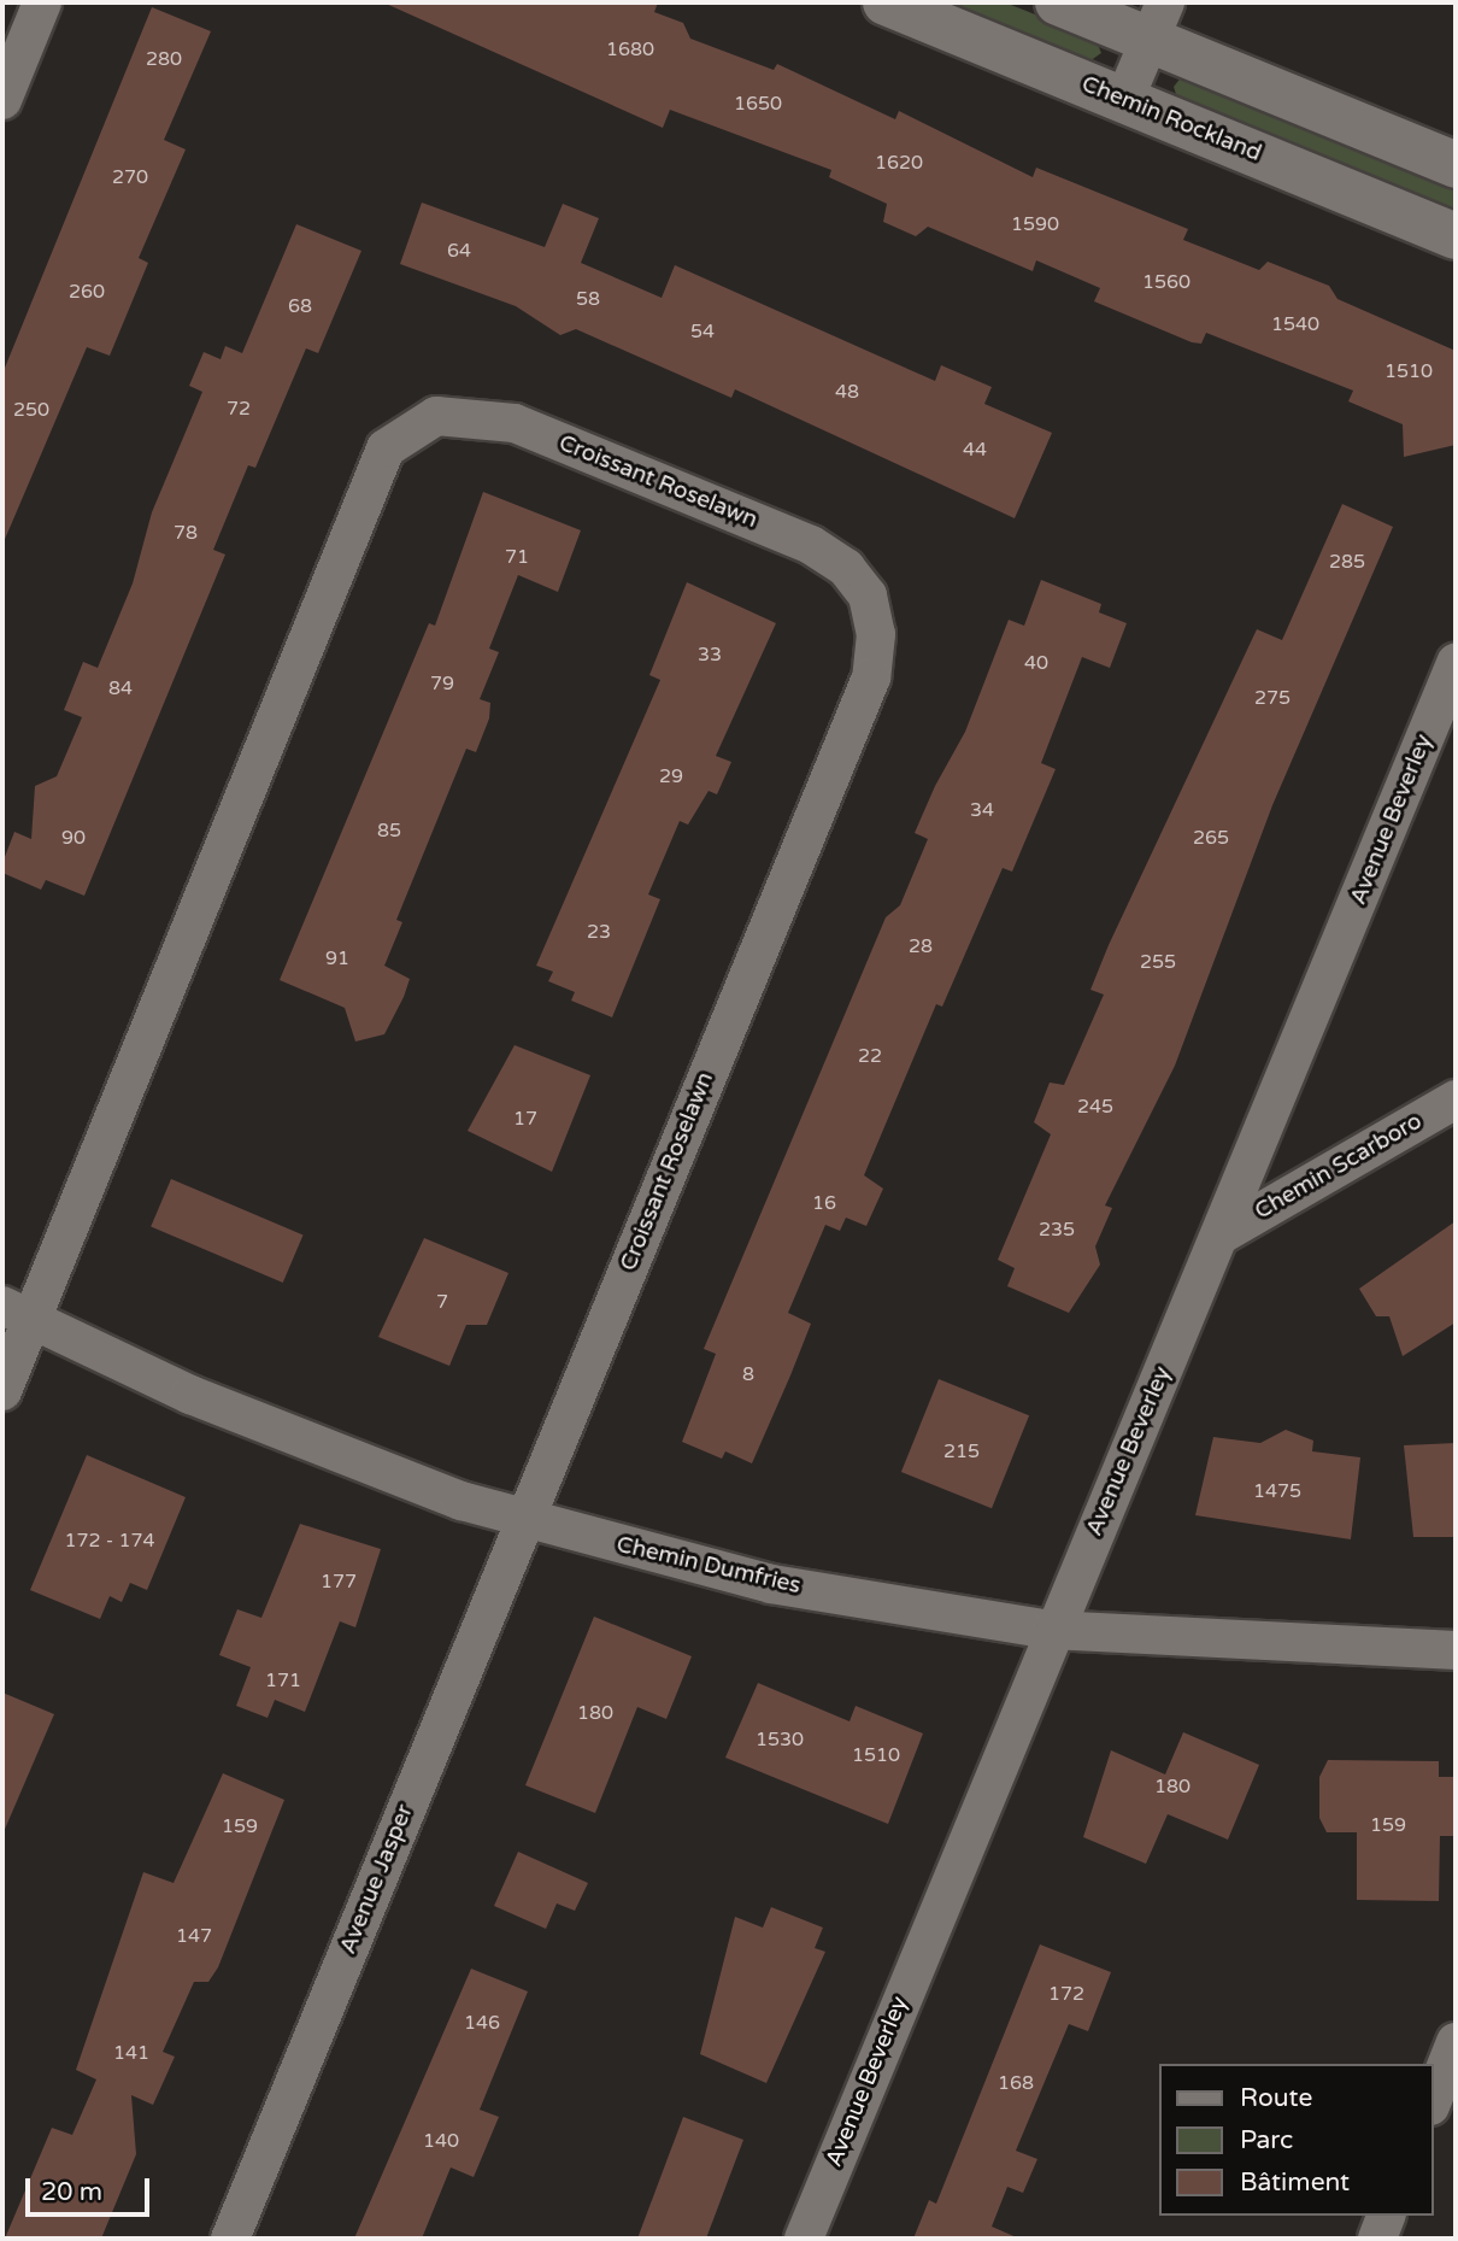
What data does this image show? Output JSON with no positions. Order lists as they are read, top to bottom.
{
  "streets": {
    "street": [
      "Chemin Rockland",
      "Croissant Roselawn",
      "Avenue Beverley",
      "Chemin Scarboro",
      "Chemin Dumfries",
      "Avenue Jasper"
    ]
  },
  "crossings": [
    ["Croissant Roselawn", "Chemin Dumfries"],
    ["Croissant Roselawn", "Avenue Jasper"],
    ["Avenue Beverley", "Chemin Scarboro"],
    ["Avenue Beverley", "Chemin Dumfries"],
    ["Chemin Dumfries", "Avenue Jasper"]
  ],
  "house_numbers": [
    "1680",
    "280",
    "1650",
    "1620",
    "270",
    "1590",
    "64",
    "1560",
    "260",
    "58",
    "68",
    "1540",
    "54",
    "1510",
    "48",
    "72",
    "250",
    "44",
    "78",
    "71",
    "285",
    "33",
    "40",
    "79",
    "84",
    "275",
    "29",
    "34",
    "85",
    "90",
    "265",
    "23",
    "28",
    "91",
    "255",
    "22",
    "245",
    "17",
    "16",
    "235",
    "7",
    "8",
    "215",
    "1475",
    "172 - 174",
    "177",
    "171",
    "180",
    "1530",
    "1510",
    "180",
    "159",
    "159",
    "147",
    "172",
    "146",
    "141",
    "168",
    "140"
  ],
  "legend": ["Route", "Parc", "Bâtiment"],
  "scale_bar": "20 m"
}
